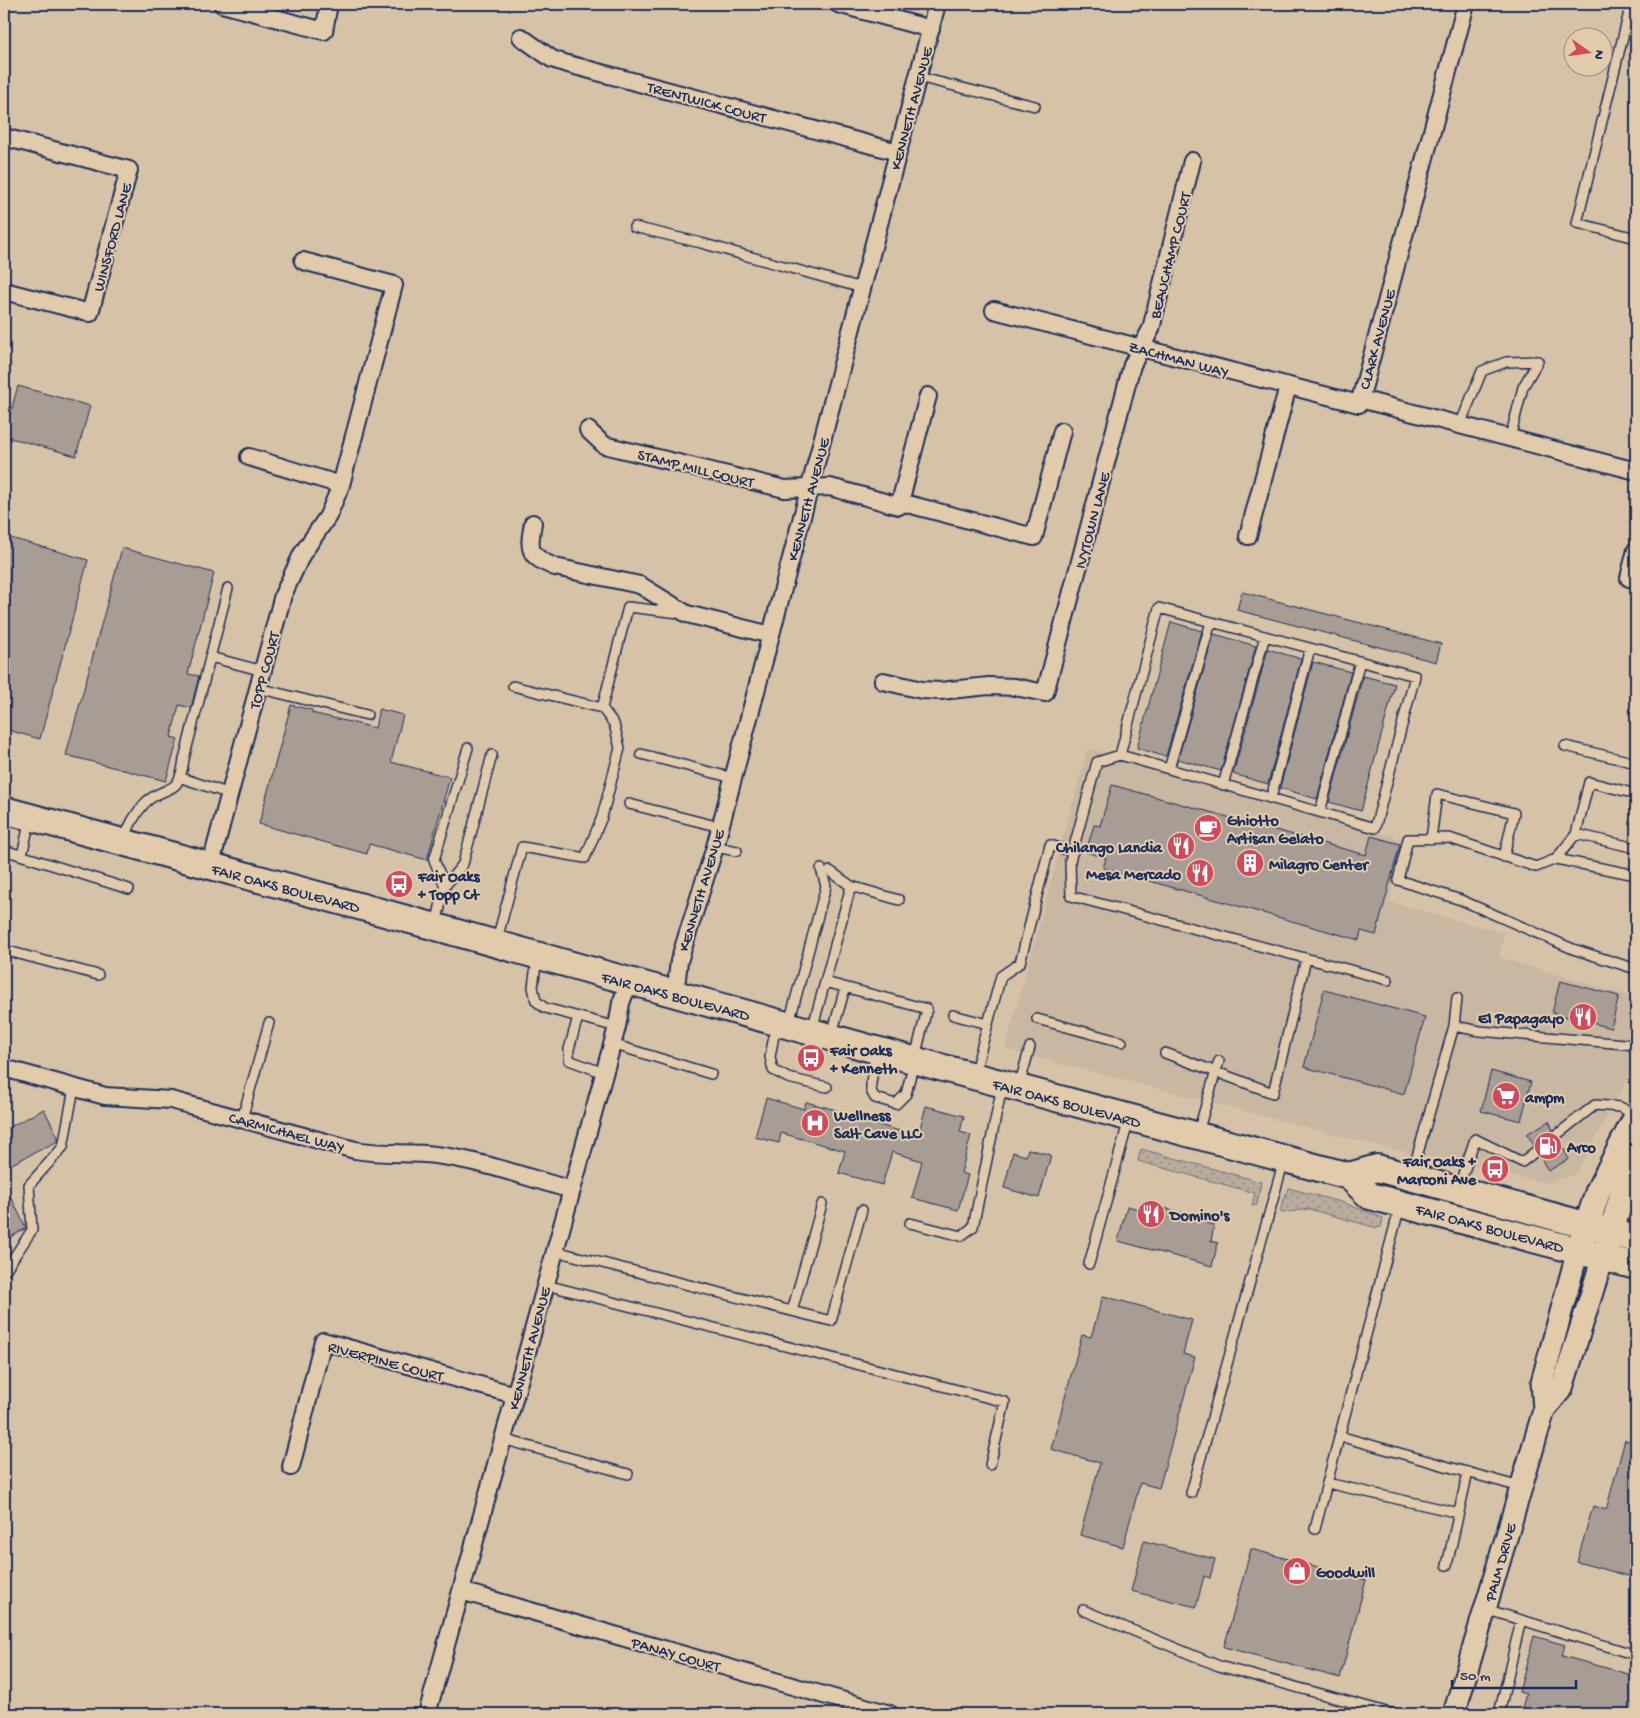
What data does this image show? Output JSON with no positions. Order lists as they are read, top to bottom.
{
  "streets": {
    "main road": ["FAIR OAKS BOULEVARD", "PALM DRIVE"],
    "street": [
      "TRENTWICK COURT",
      "KENNETH AVENUE",
      "WINSFORD LANE",
      "BEAUCHAMP COURT",
      "CLARK AVENUE",
      "ZACHMAN WAY",
      "STAMP MILL COURT",
      "IVYTOWN LANE",
      "TOPP COURT",
      "CARMICHAEL WAY",
      "RIVERPINE COURT",
      "PANAY COURT"
    ]
  },
  "crossings": [
    ["TRENTWICK COURT", "KENNETH AVENUE"],
    ["KENNETH AVENUE", "STAMP MILL COURT"],
    ["KENNETH AVENUE", "FAIR OAKS BOULEVARD"],
    ["KENNETH AVENUE", "CARMICHAEL WAY"],
    ["KENNETH AVENUE", "RIVERPINE COURT"],
    ["KENNETH AVENUE", "PANAY COURT"],
    ["BEAUCHAMP COURT", "ZACHMAN WAY"],
    ["BEAUCHAMP COURT", "IVYTOWN LANE"],
    ["CLARK AVENUE", "ZACHMAN WAY"],
    ["ZACHMAN WAY", "IVYTOWN LANE"],
    ["TOPP COURT", "FAIR OAKS BOULEVARD"],
    ["FAIR OAKS BOULEVARD", "PALM DRIVE"]
  ],
  "places": {
    "cafe": ["Ghiotto Artisan Gelato"],
    "restaurant": [
      "Chilango Landia",
      "Mesa Mercado",
      "El Papagayo",
      "Domino's"
    ],
    "building": ["Milagro Center"],
    "bus stop": ["Fair Oaks + Topp Ct", "Fair Oaks + Kenneth", "Fair Oaks + Marconi Ave"],
    "supermarket": ["ampm"],
    "hospital": ["Wellness Salt Cave LLC"],
    "fuel station": ["Arco"],
    "shop": ["Goodwill"]
  },
  "scale_bar": "50 m",
  "north": "right"
}
